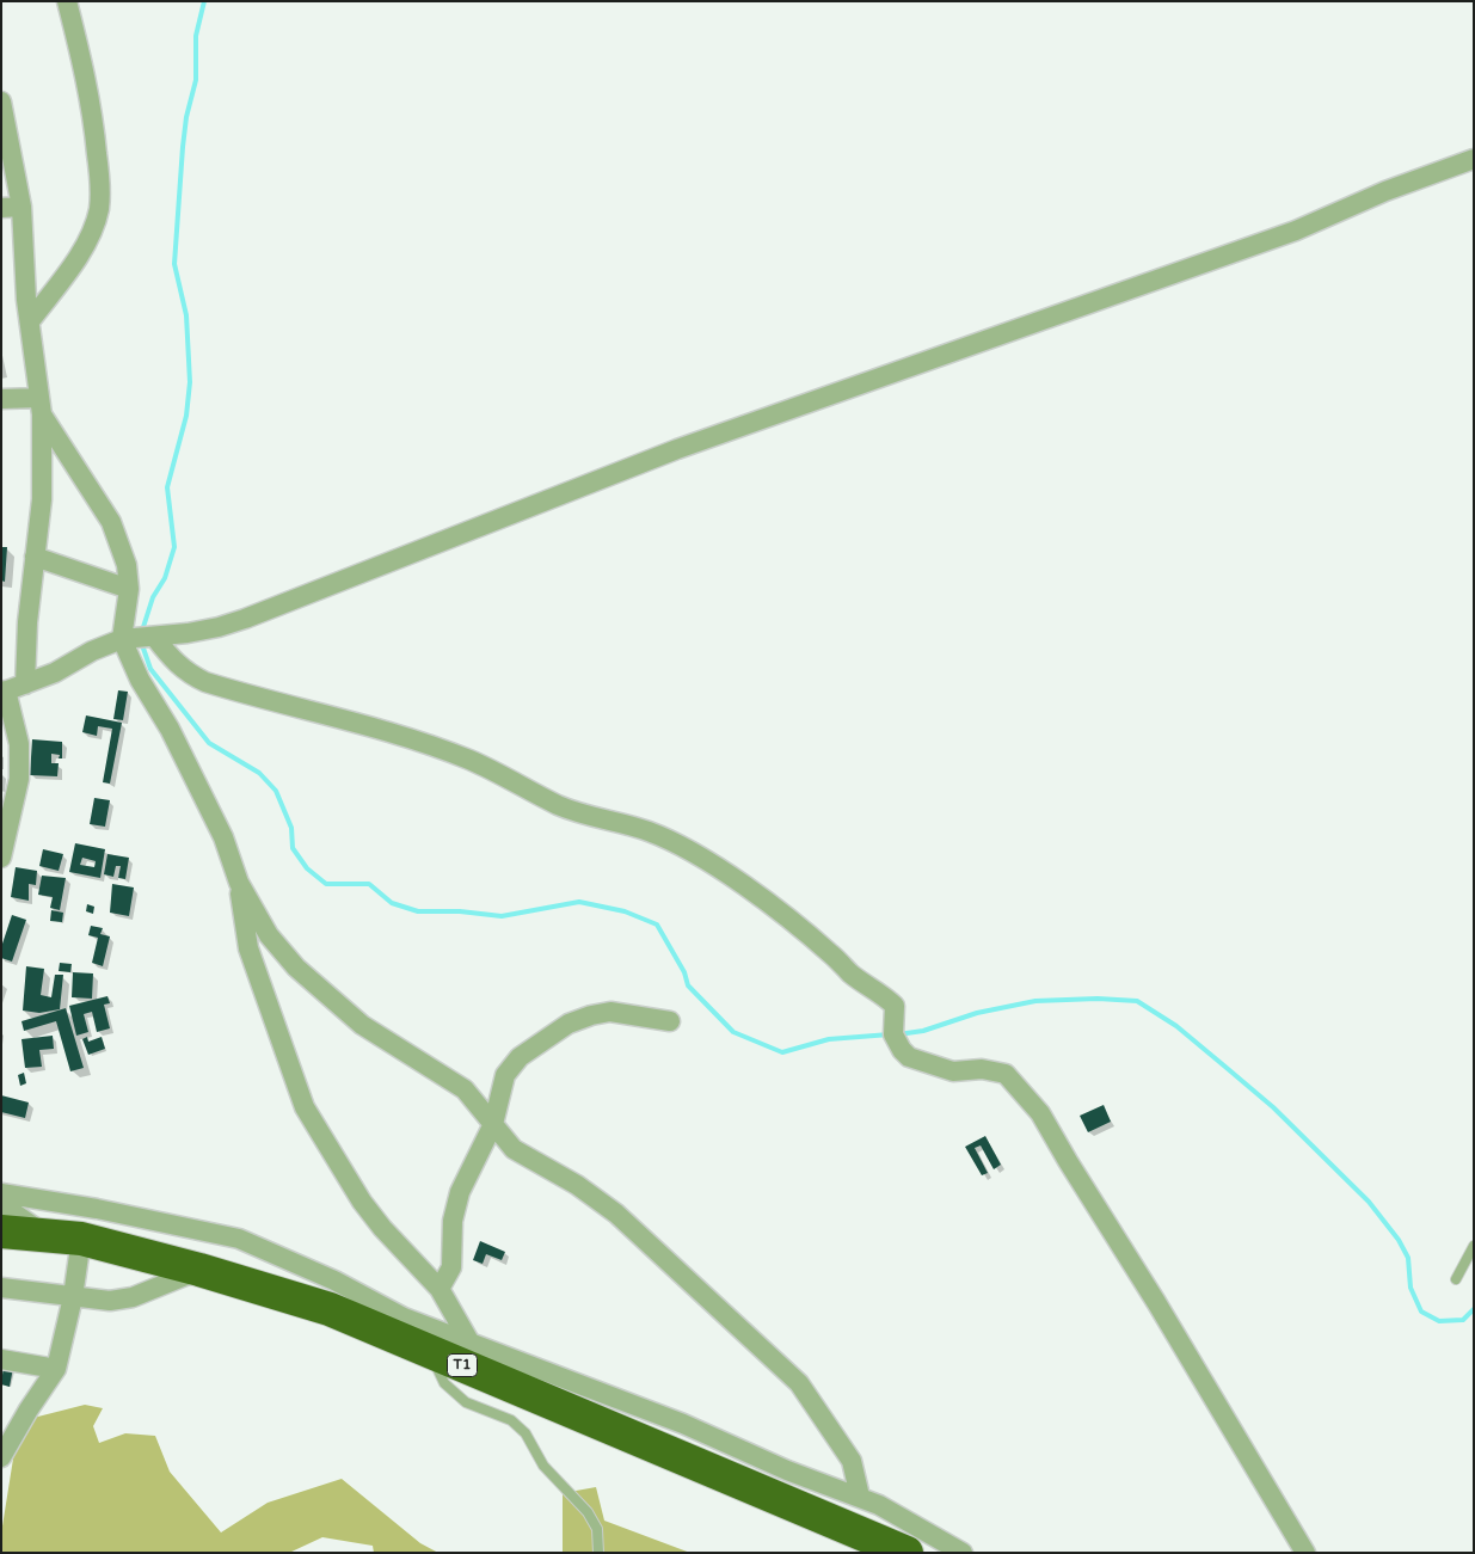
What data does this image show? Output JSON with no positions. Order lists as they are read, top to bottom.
{
  "streets": {
    "highway": ["T1"]
  }
}
